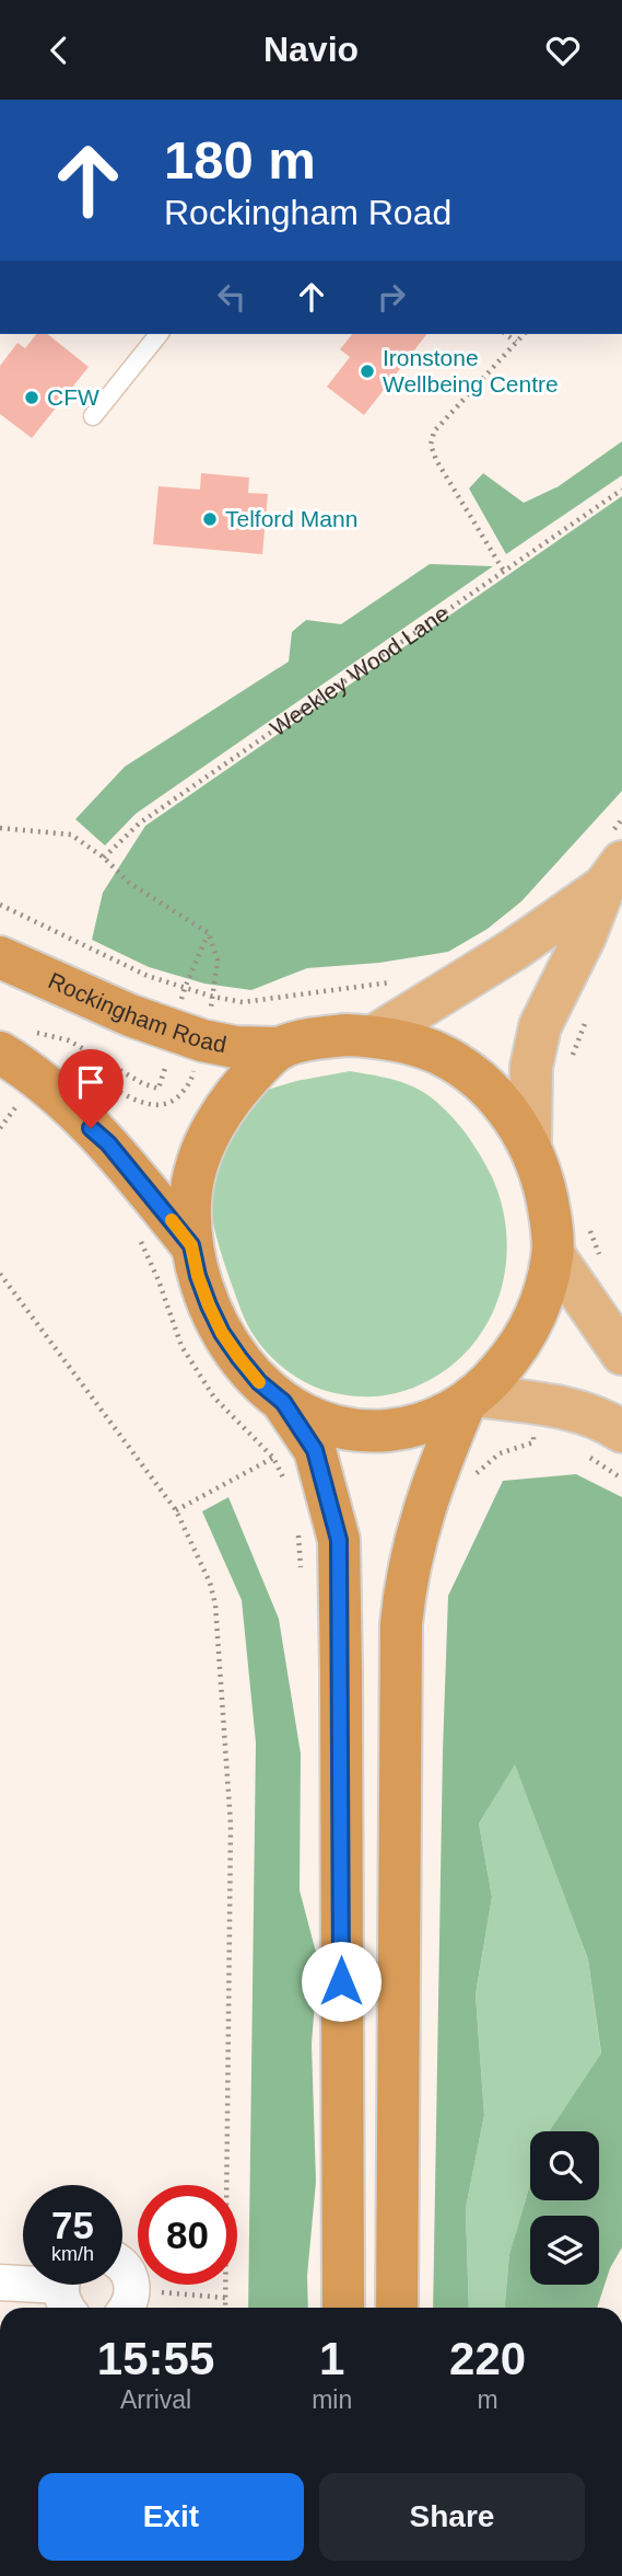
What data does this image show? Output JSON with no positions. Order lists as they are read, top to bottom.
{
  "streets": {
    "highway": ["Rockingham Road"],
    "path": ["Weekley Wood Lane"]
  },
  "places": ["Ironstone Wellbeing Centre", "CFW", "Telford Mann"],
  "page": {
    "header": "Navio",
    "turn": ["180 m", "Rockingham Road"],
    "speed": "75 km/h",
    "limit": "80",
    "eta": [
      "15:55",
      "Arrival",
      "1",
      "min",
      "220",
      "m"
    ],
    "buttons": ["Exit", "Share"]
  }
}
